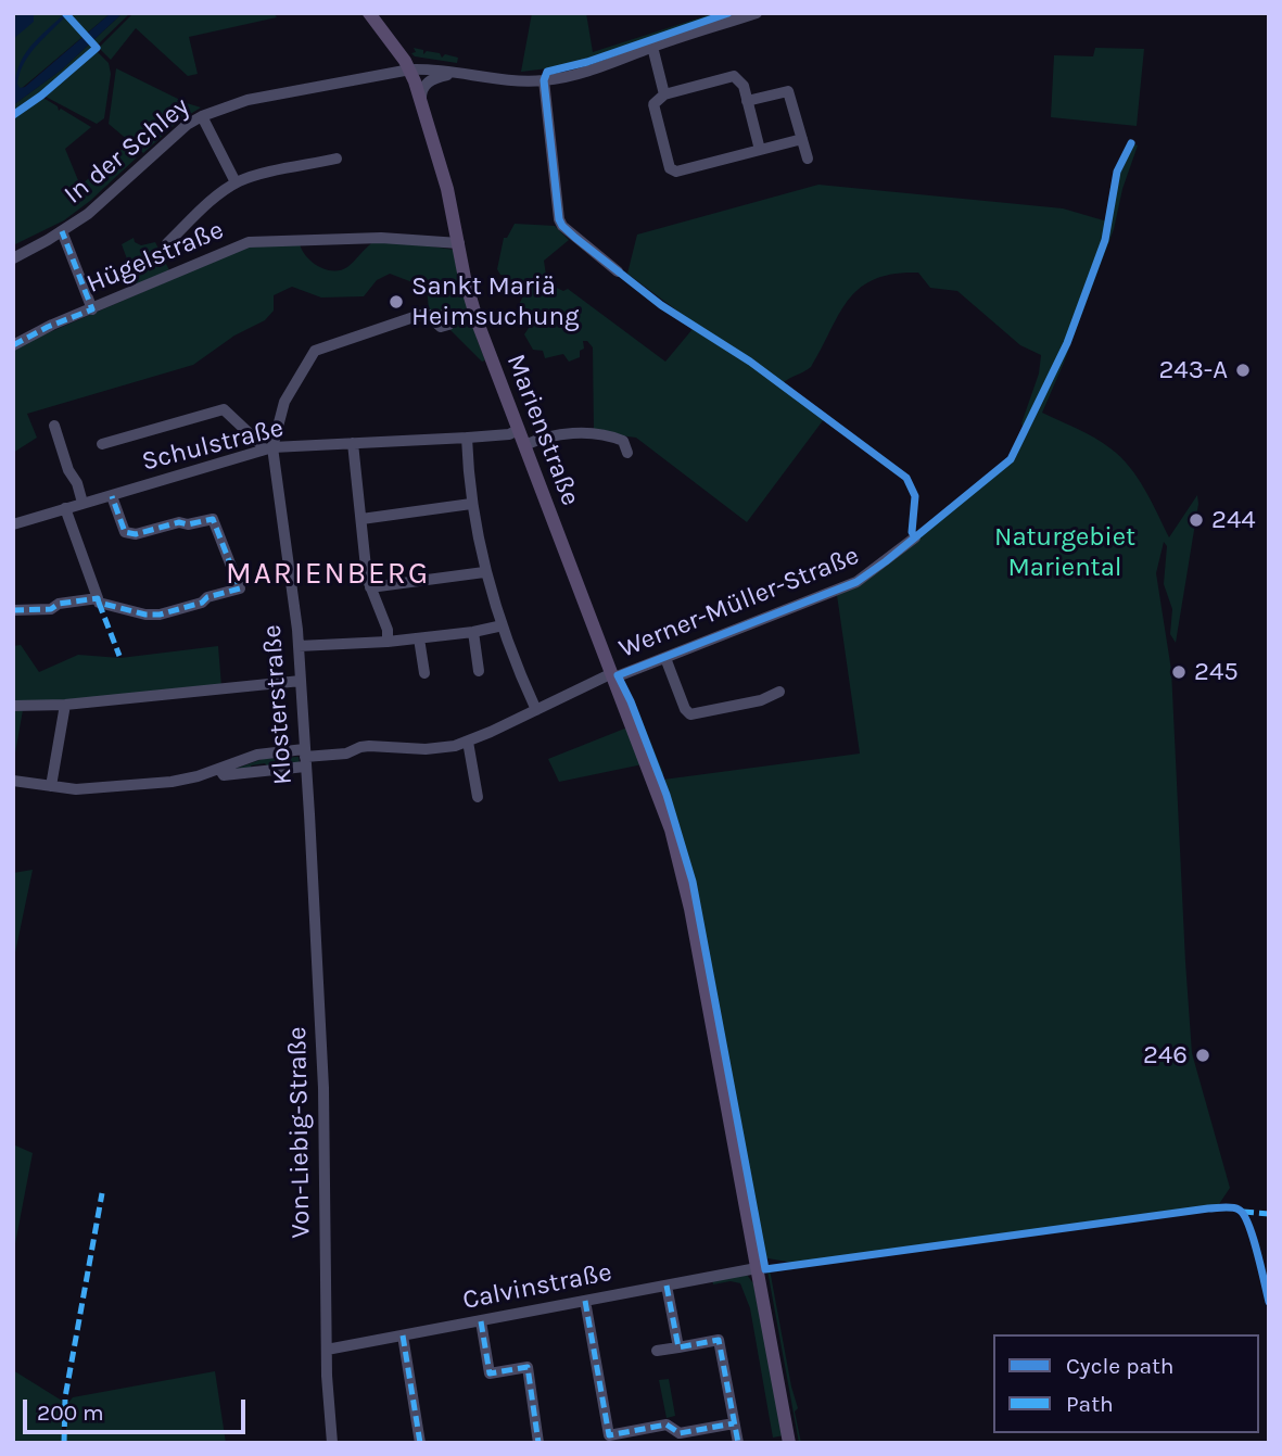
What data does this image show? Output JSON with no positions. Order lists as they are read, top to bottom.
{
  "streets": {
    "main road": ["Marienstraße"],
    "street": [
      "In der Schley",
      "Hügelstraße",
      "Schulstraße",
      "Werner-Müller-Straße",
      "Klosterstraße",
      "Von-Liebig-Straße",
      "Calvinstraße"
    ]
  },
  "crossings": [
    ["In der Schley", "Marienstraße"],
    ["Hügelstraße", "Marienstraße"],
    ["Marienstraße", "Schulstraße"],
    ["Marienstraße", "Werner-Müller-Straße"],
    ["Marienstraße", "Calvinstraße"],
    ["Schulstraße", "Klosterstraße"],
    ["Werner-Müller-Straße", "Klosterstraße"],
    ["Klosterstraße", "Von-Liebig-Straße"],
    ["Von-Liebig-Straße", "Calvinstraße"]
  ],
  "districts": ["MARIENBERG"],
  "parks": ["Naturgebiet Mariental"],
  "places": [
    "Sankt Mariä Heimsuchung",
    "243-A",
    "244",
    "245",
    "246"
  ],
  "legend": ["Cycle path", "Path"],
  "scale_bar": "200 m"
}
